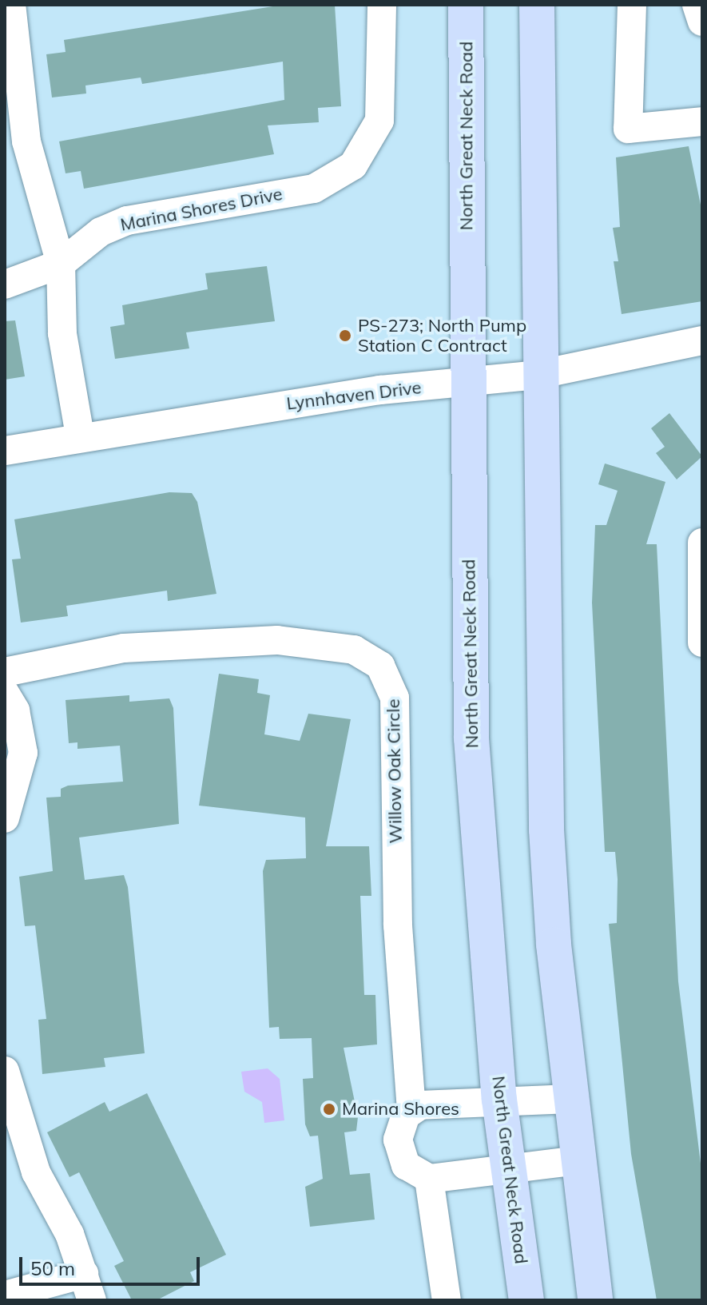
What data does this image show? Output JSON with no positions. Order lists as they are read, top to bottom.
{
  "streets": {
    "main road": ["North Great Neck Road"],
    "street": ["Marina Shores Drive", "Lynnhaven Drive", "Willow Oak Circle"]
  },
  "crossings": [
    ["North Great Neck Road", "Lynnhaven Drive"]
  ],
  "places": ["PS-273; North Pump Station C Contract", "Marina Shores"],
  "scale_bar": "50 m"
}
